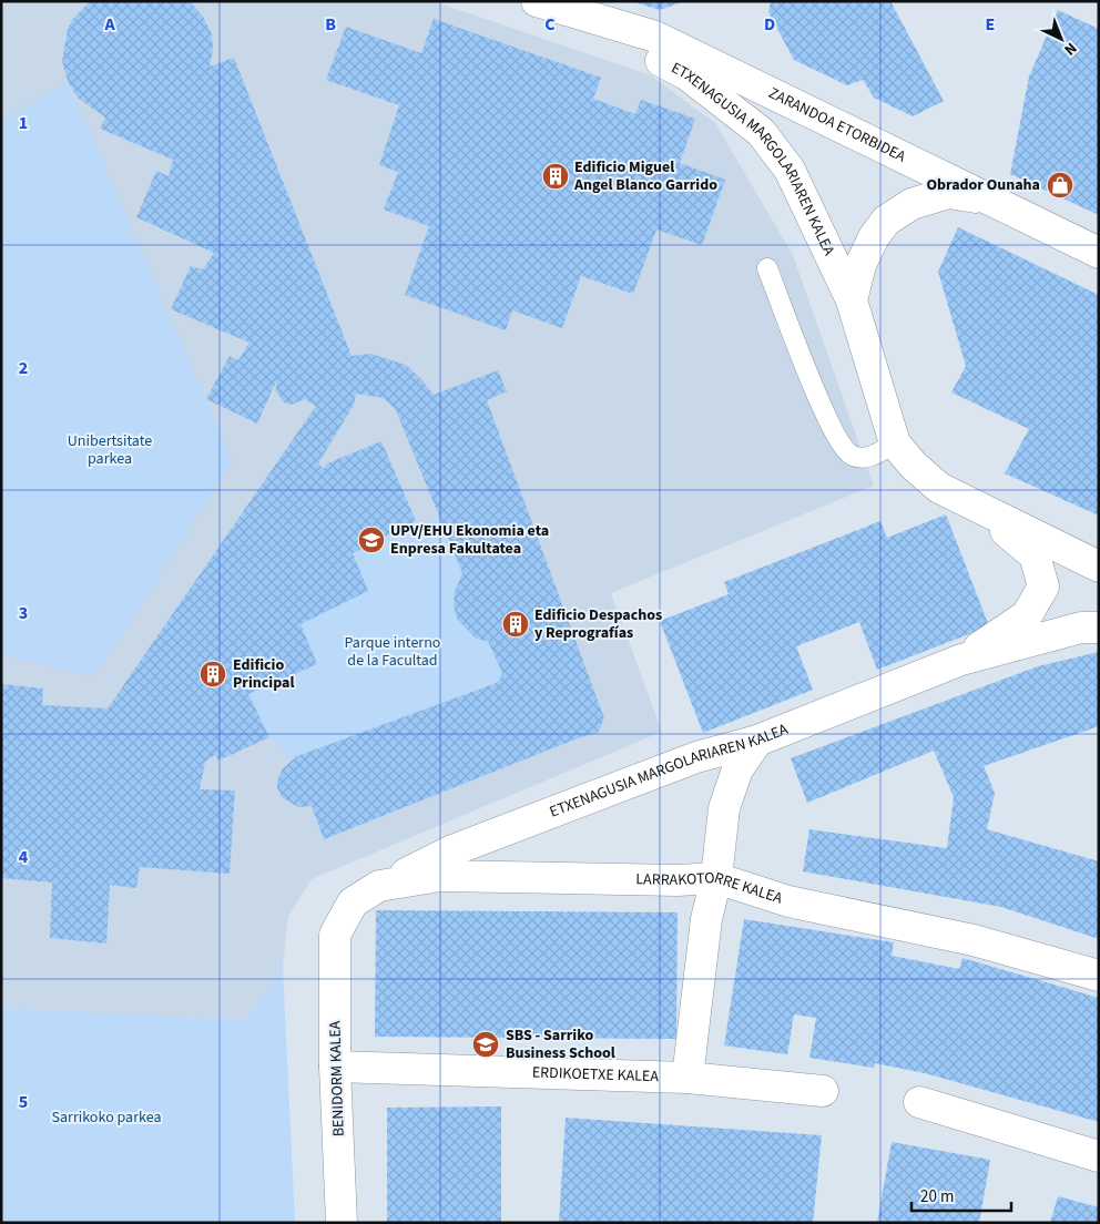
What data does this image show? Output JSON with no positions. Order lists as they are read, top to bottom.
{
  "streets": {
    "street": [
      "ZARANDOA ETORBIDEA",
      "ETXENAGUSIA MARGOLARIAREN KALEA",
      "LARRAKOTORRE KALEA",
      "ERDIKOETXE KALEA",
      "BENIDORM KALEA"
    ]
  },
  "crossings": [
    ["ZARANDOA ETORBIDEA", "ETXENAGUSIA MARGOLARIAREN KALEA"],
    ["ETXENAGUSIA MARGOLARIAREN KALEA", "LARRAKOTORRE KALEA"],
    ["LARRAKOTORRE KALEA", "BENIDORM KALEA"],
    ["ERDIKOETXE KALEA", "BENIDORM KALEA"]
  ],
  "parks": ["Unibertsitate parkea", "Parque interno de la Facultad", "Sarrikoko parkea"],
  "places": {
    "building": ["Edificio Miguel Angel Blanco Garrido", "Edificio Despachos y Reprografías", "Edificio Principal"],
    "shop": ["Obrador Ounaha"],
    "school or university": ["UPV/EHU Ekonomia eta Enpresa Fakultatea", "SBS - Sarriko Business School"]
  },
  "scale_bar": "20 m",
  "north": "bottom right",
  "grid": {
    "columns": [
      "A",
      "B",
      "C",
      "D",
      "E"
    ],
    "rows": [
      "1",
      "2",
      "3",
      "4",
      "5"
    ]
  }
}
